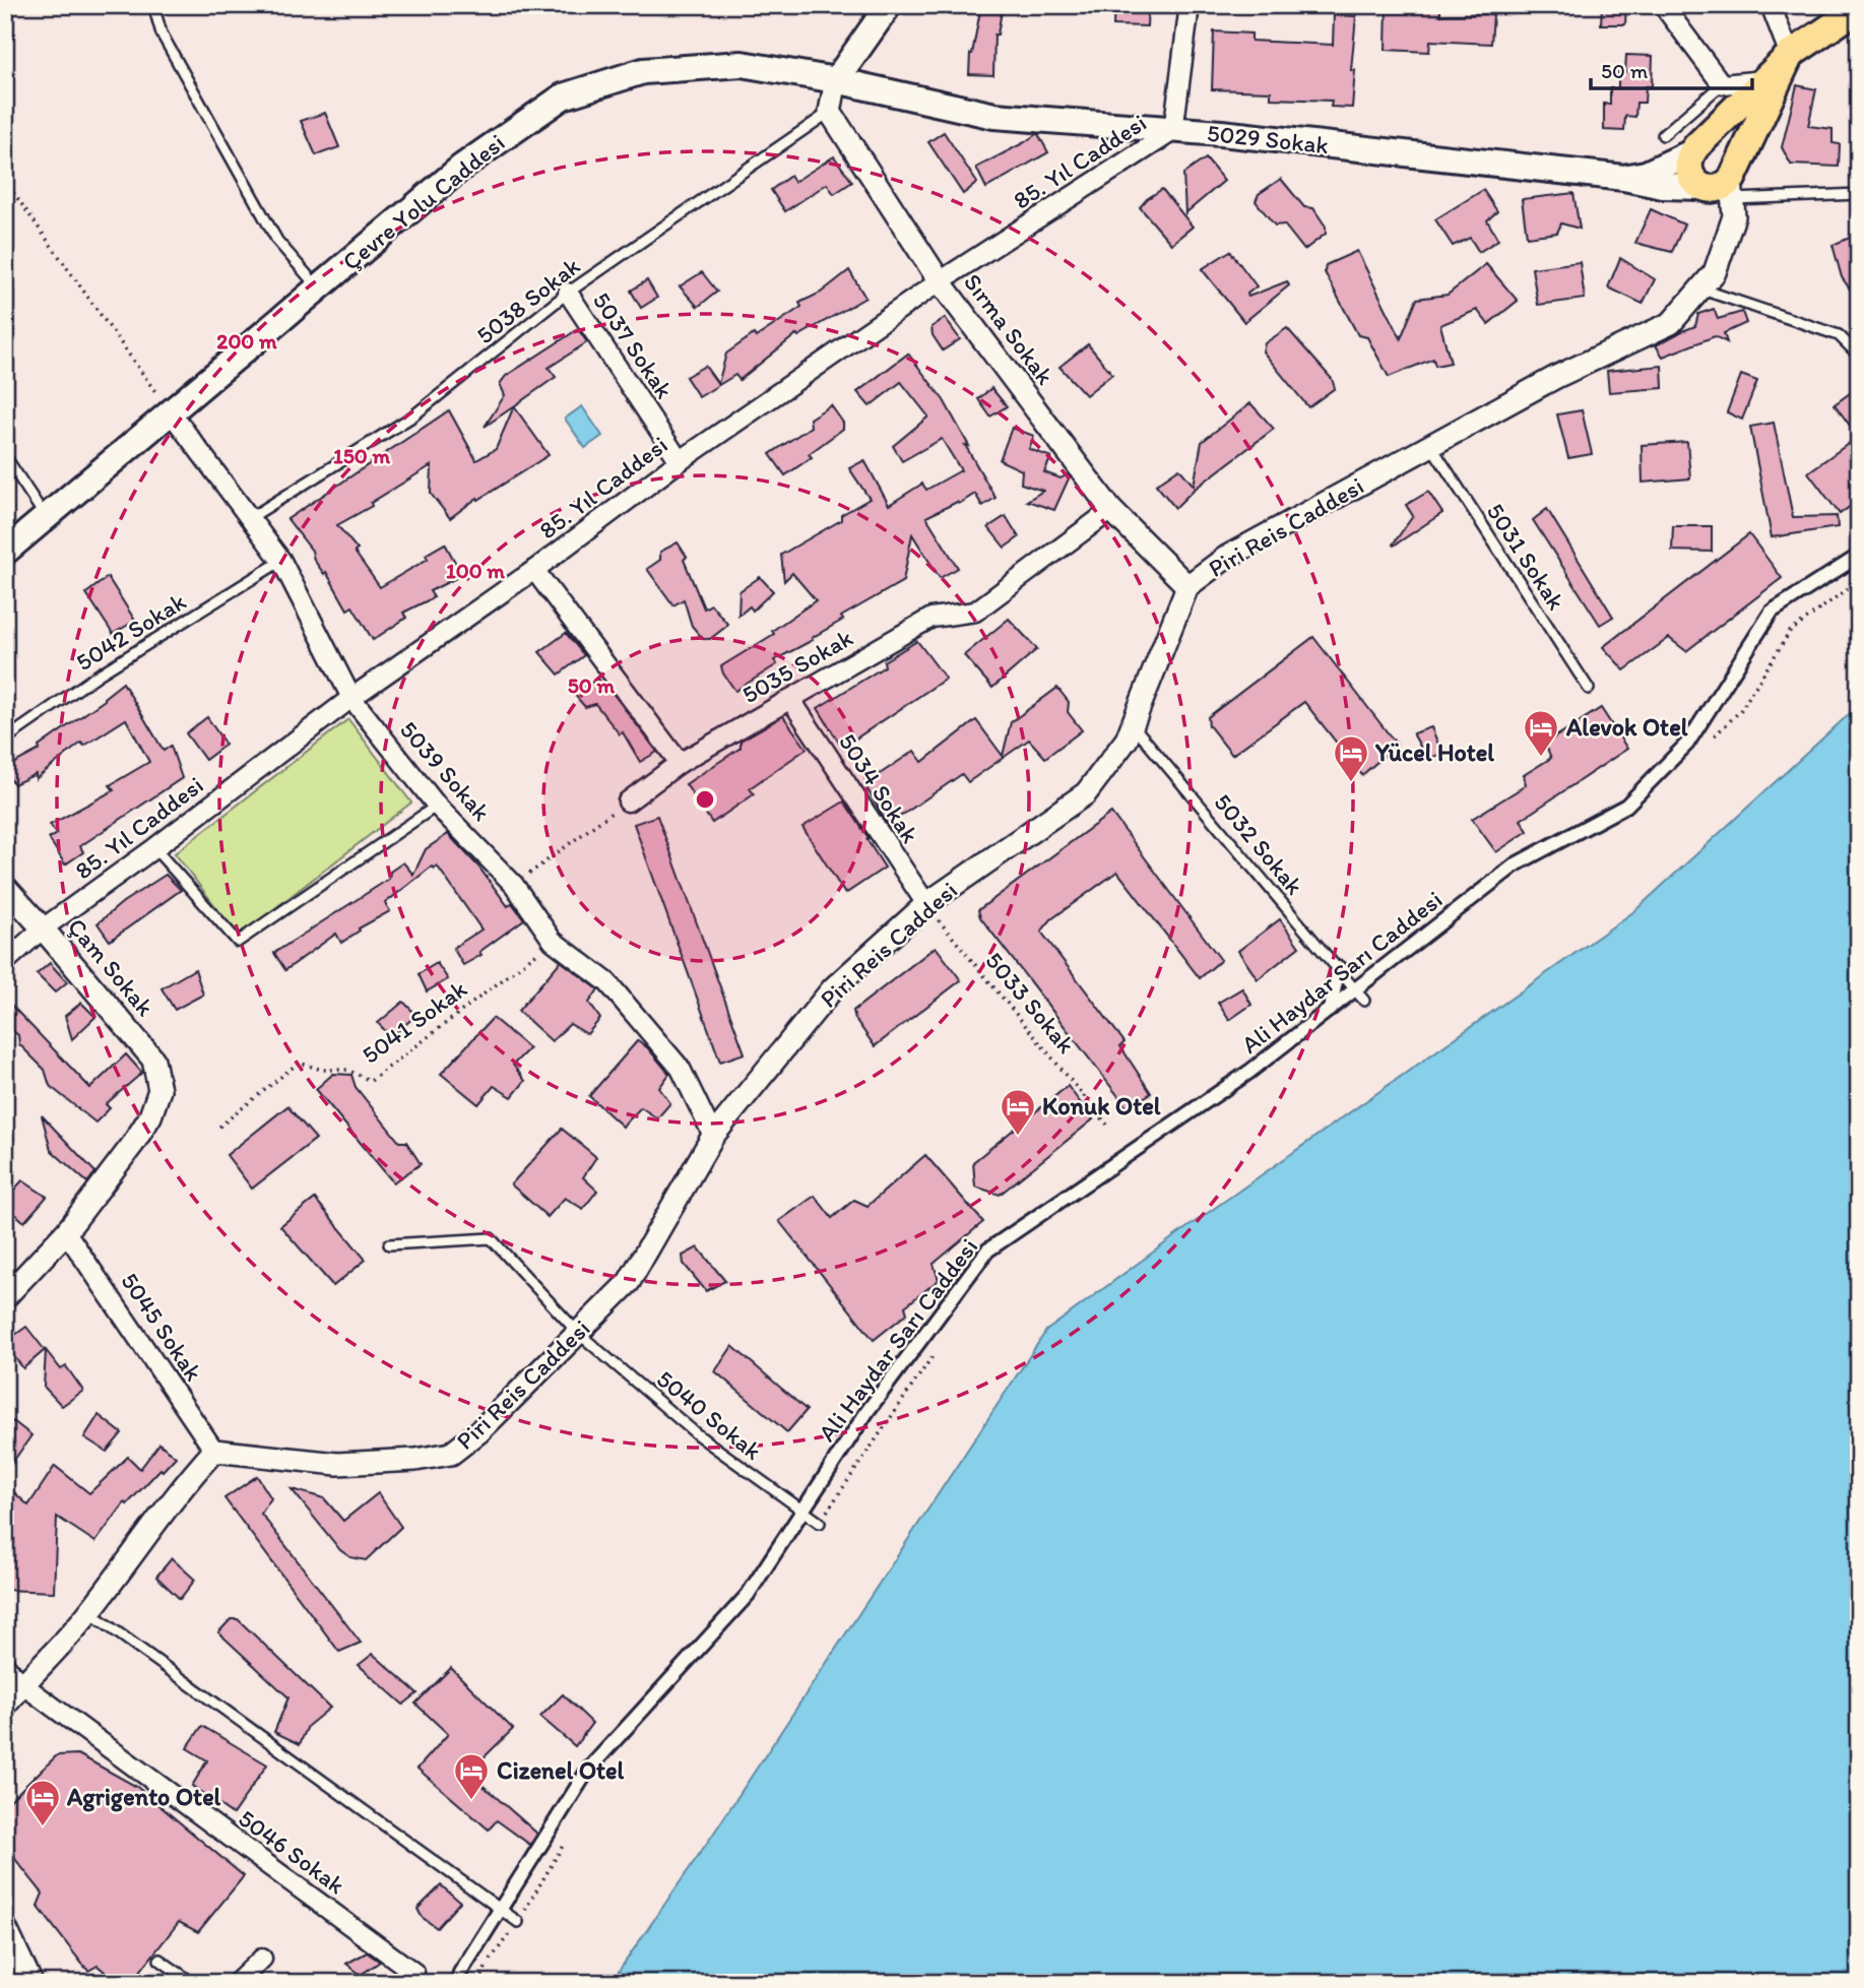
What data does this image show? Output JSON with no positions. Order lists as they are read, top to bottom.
{
  "streets": {
    "main road": ["5029 Sokak", "Çevre Yolu Caddesi"],
    "street": [
      "85. Yıl Caddesi",
      "Sırma Sokak",
      "5037 Sokak",
      "Piri Reis Caddesi",
      "5035 Sokak",
      "5039 Sokak",
      "5034 Sokak",
      "Çam Sokak",
      "Ali Haydar Sarı Caddesi",
      "5045 Sokak",
      "5046 Sokak"
    ],
    "lane": [
      "5038 Sokak",
      "5031 Sokak",
      "5042 Sokak",
      "5032 Sokak",
      "5040 Sokak"
    ],
    "path": ["5033 Sokak", "5041 Sokak"]
  },
  "crossings": [
    ["5029 Sokak", "85. Yıl Caddesi"],
    ["5029 Sokak", "Çevre Yolu Caddesi"],
    ["5029 Sokak", "Piri Reis Caddesi"],
    ["85. Yıl Caddesi", "Sırma Sokak"],
    ["85. Yıl Caddesi", "5037 Sokak"],
    ["85. Yıl Caddesi", "5039 Sokak"],
    ["85. Yıl Caddesi", "Çam Sokak"],
    ["Çevre Yolu Caddesi", "5039 Sokak"],
    ["5038 Sokak", "Sırma Sokak"],
    ["5038 Sokak", "5037 Sokak"],
    ["5038 Sokak", "5039 Sokak"],
    ["Sırma Sokak", "Piri Reis Caddesi"],
    ["Sırma Sokak", "5035 Sokak"],
    ["Piri Reis Caddesi", "5031 Sokak"],
    ["Piri Reis Caddesi", "5039 Sokak"],
    ["Piri Reis Caddesi", "5034 Sokak"],
    ["Piri Reis Caddesi", "5032 Sokak"],
    ["Piri Reis Caddesi", "5033 Sokak"],
    ["Piri Reis Caddesi", "5045 Sokak"],
    ["Piri Reis Caddesi", "5040 Sokak"],
    ["5042 Sokak", "5039 Sokak"],
    ["5035 Sokak", "5034 Sokak"],
    ["5039 Sokak", "5041 Sokak"],
    ["5034 Sokak", "5033 Sokak"],
    ["5032 Sokak", "Ali Haydar Sarı Caddesi"],
    ["Çam Sokak", "5045 Sokak"],
    ["Ali Haydar Sarı Caddesi", "5040 Sokak"]
  ],
  "places": {
    "hotel": [
      "Alevok Otel",
      "Yücel Hotel",
      "Konuk Otel",
      "Cizenel Otel",
      "Agrigento Otel"
    ]
  },
  "scale_bar": "50 m",
  "rings": [
    "200 m",
    "150 m",
    "100 m",
    "50 m"
  ]
}
